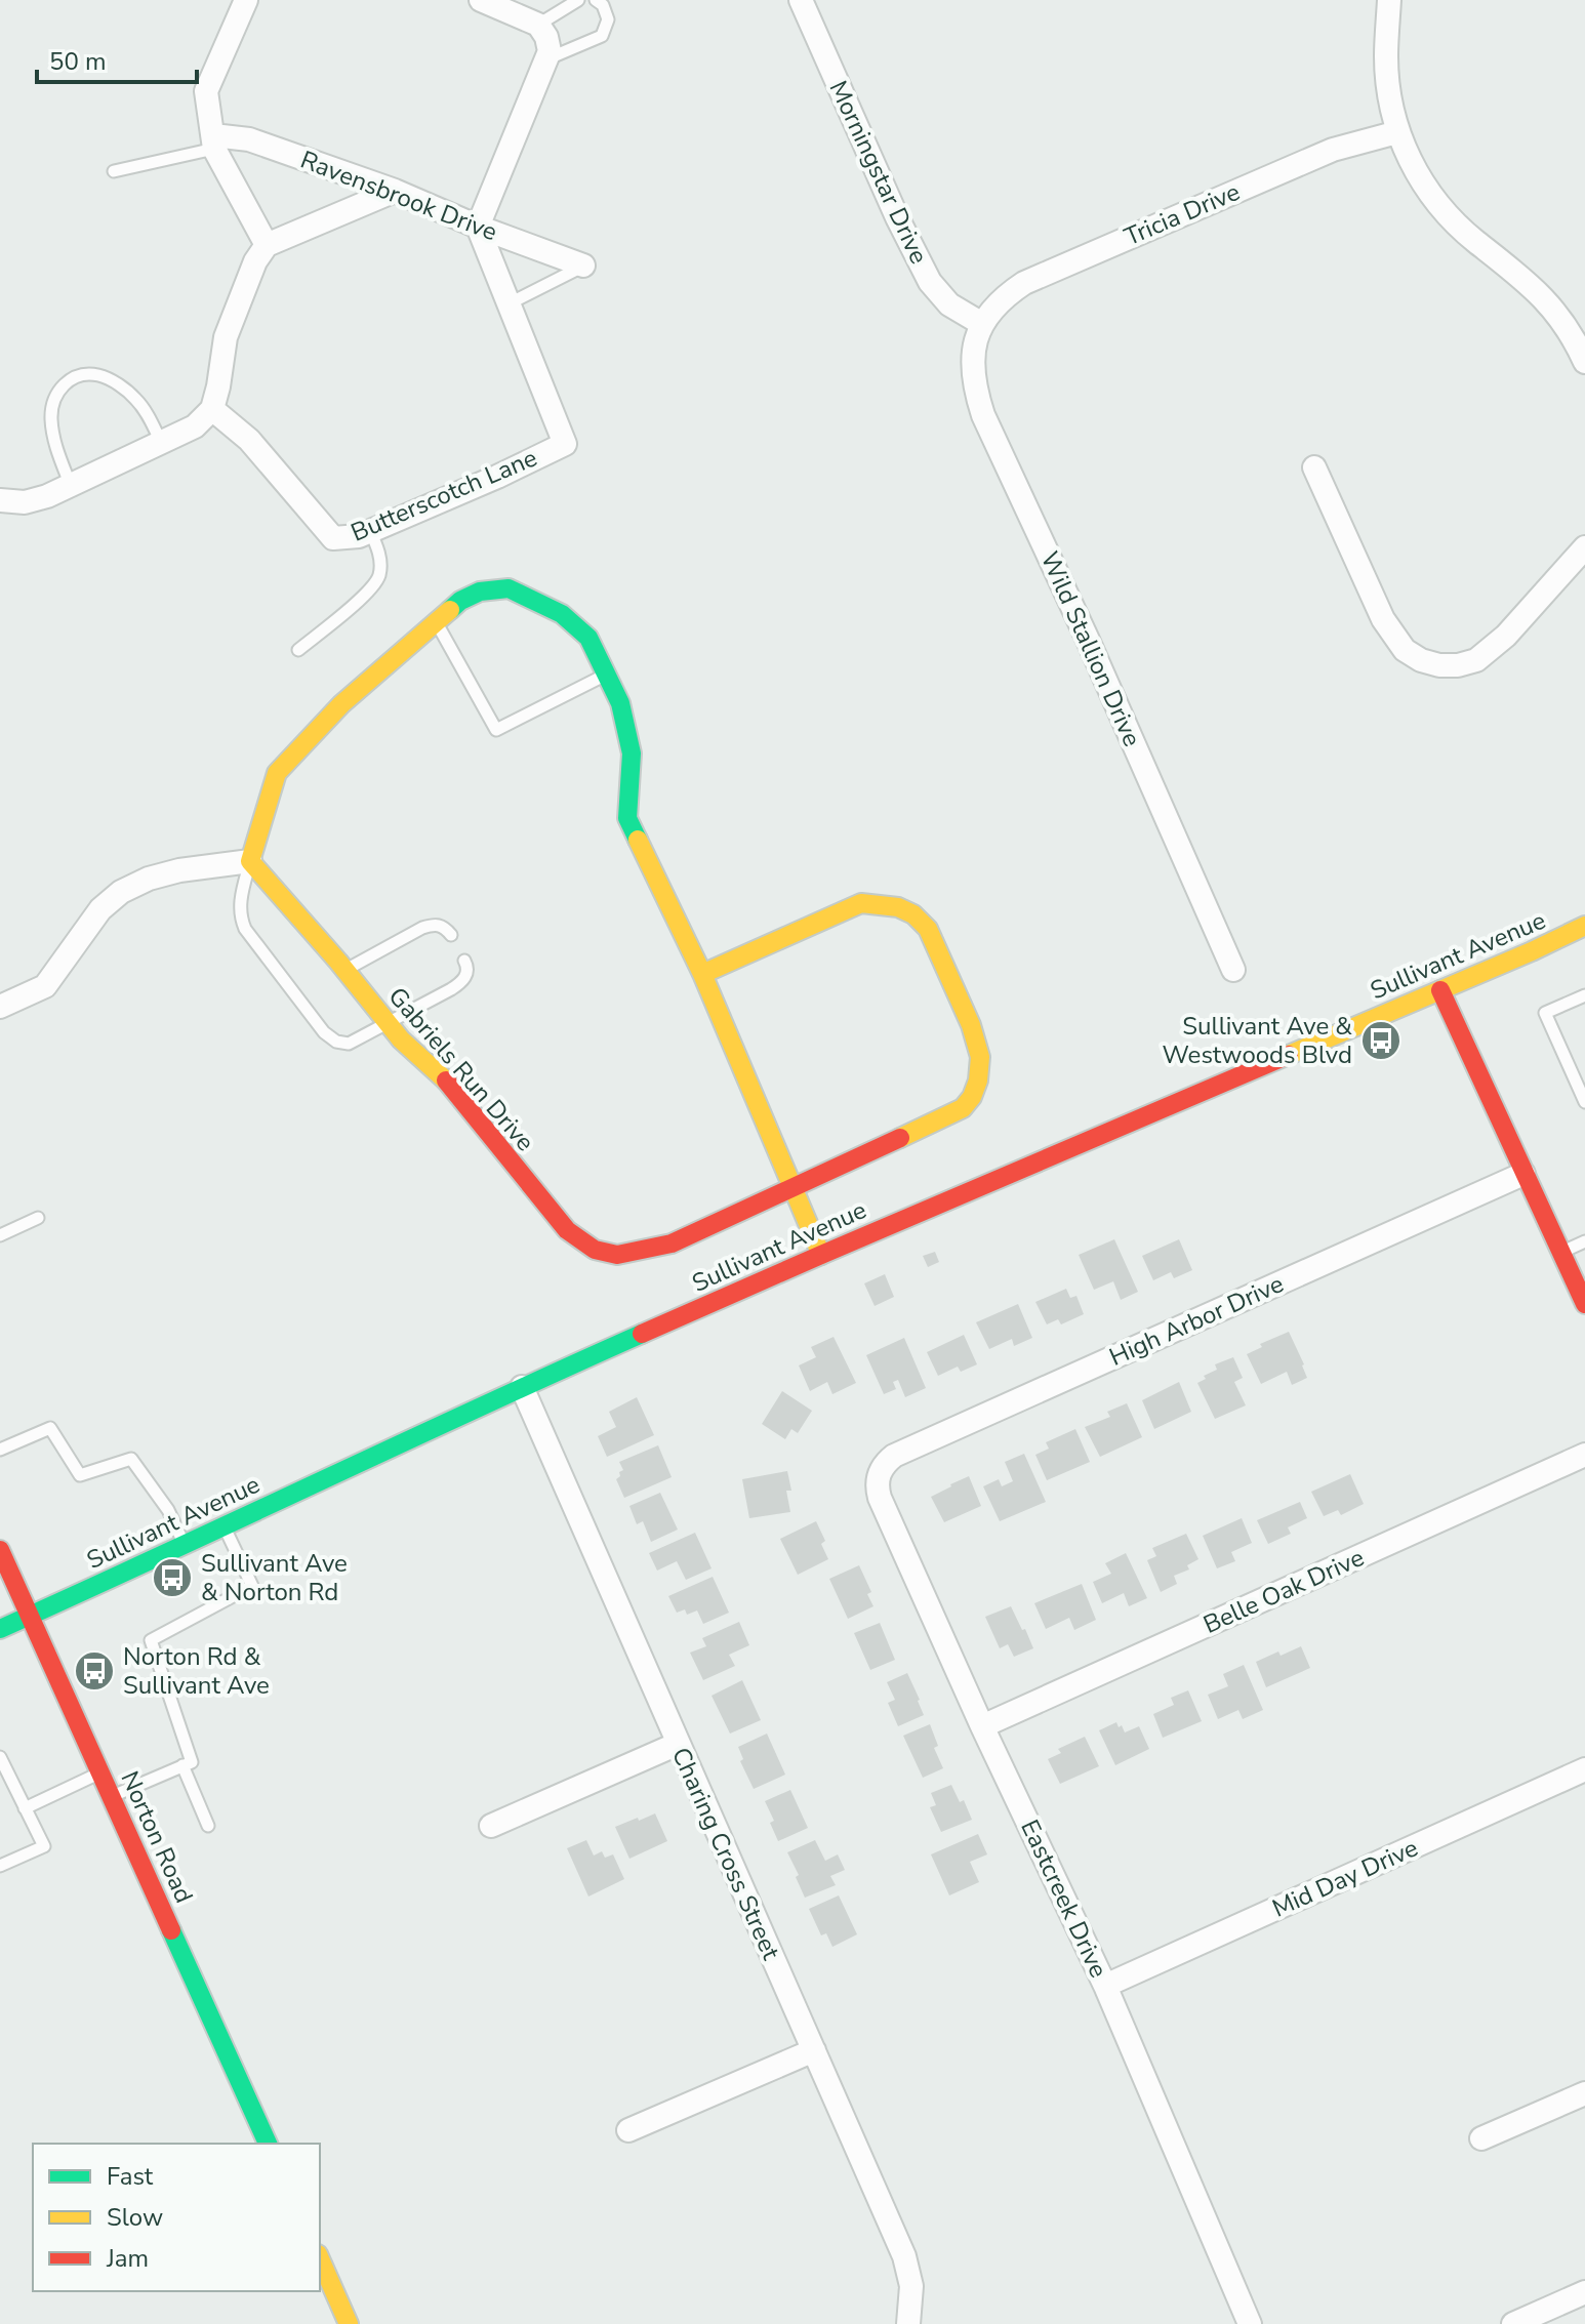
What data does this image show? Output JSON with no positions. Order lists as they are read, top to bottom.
{
  "streets": {
    "street": [
      "Morningstar Drive",
      "Ravensbrook Drive",
      "Tricia Drive",
      "Butterscotch Lane",
      "Wild Stallion Drive",
      "Sullivant Avenue",
      "Gabriels Run Drive",
      "High Arbor Drive",
      "Belle Oak Drive",
      "Norton Road",
      "Charing Cross Street",
      "Mid Day Drive",
      "Eastcreek Drive"
    ]
  },
  "crossings": [
    ["Morningstar Drive", "Tricia Drive"],
    ["Morningstar Drive", "Wild Stallion Drive"],
    ["Ravensbrook Drive", "Butterscotch Lane"],
    ["Tricia Drive", "Wild Stallion Drive"],
    ["Sullivant Avenue", "Norton Road"],
    ["Sullivant Avenue", "Charing Cross Street"],
    ["High Arbor Drive", "Eastcreek Drive"],
    ["Belle Oak Drive", "Eastcreek Drive"],
    ["Mid Day Drive", "Eastcreek Drive"]
  ],
  "places": {
    "bus stop": ["Sullivant Ave & Westwoods Blvd", "Sullivant Ave & Norton Rd", "Norton Rd & Sullivant Ave"]
  },
  "legend": ["Fast", "Slow", "Jam"],
  "scale_bar": "50 m"
}
